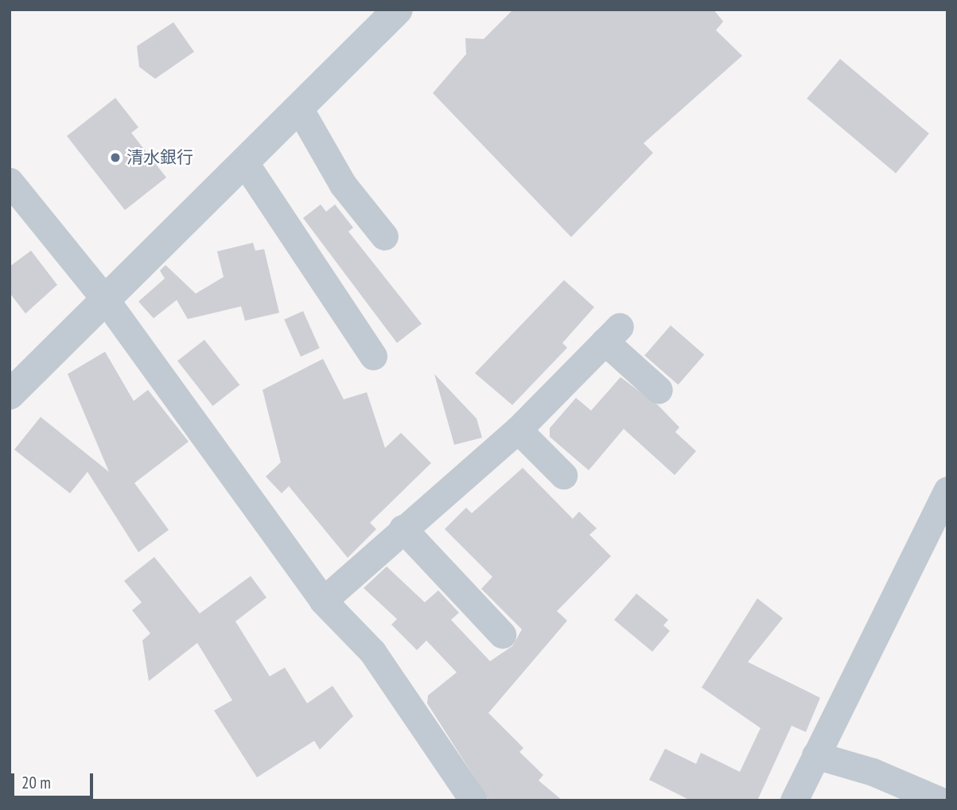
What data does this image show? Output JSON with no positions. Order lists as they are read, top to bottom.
{
  "places": ["清水銀行"],
  "scale_bar": "20 m"
}
